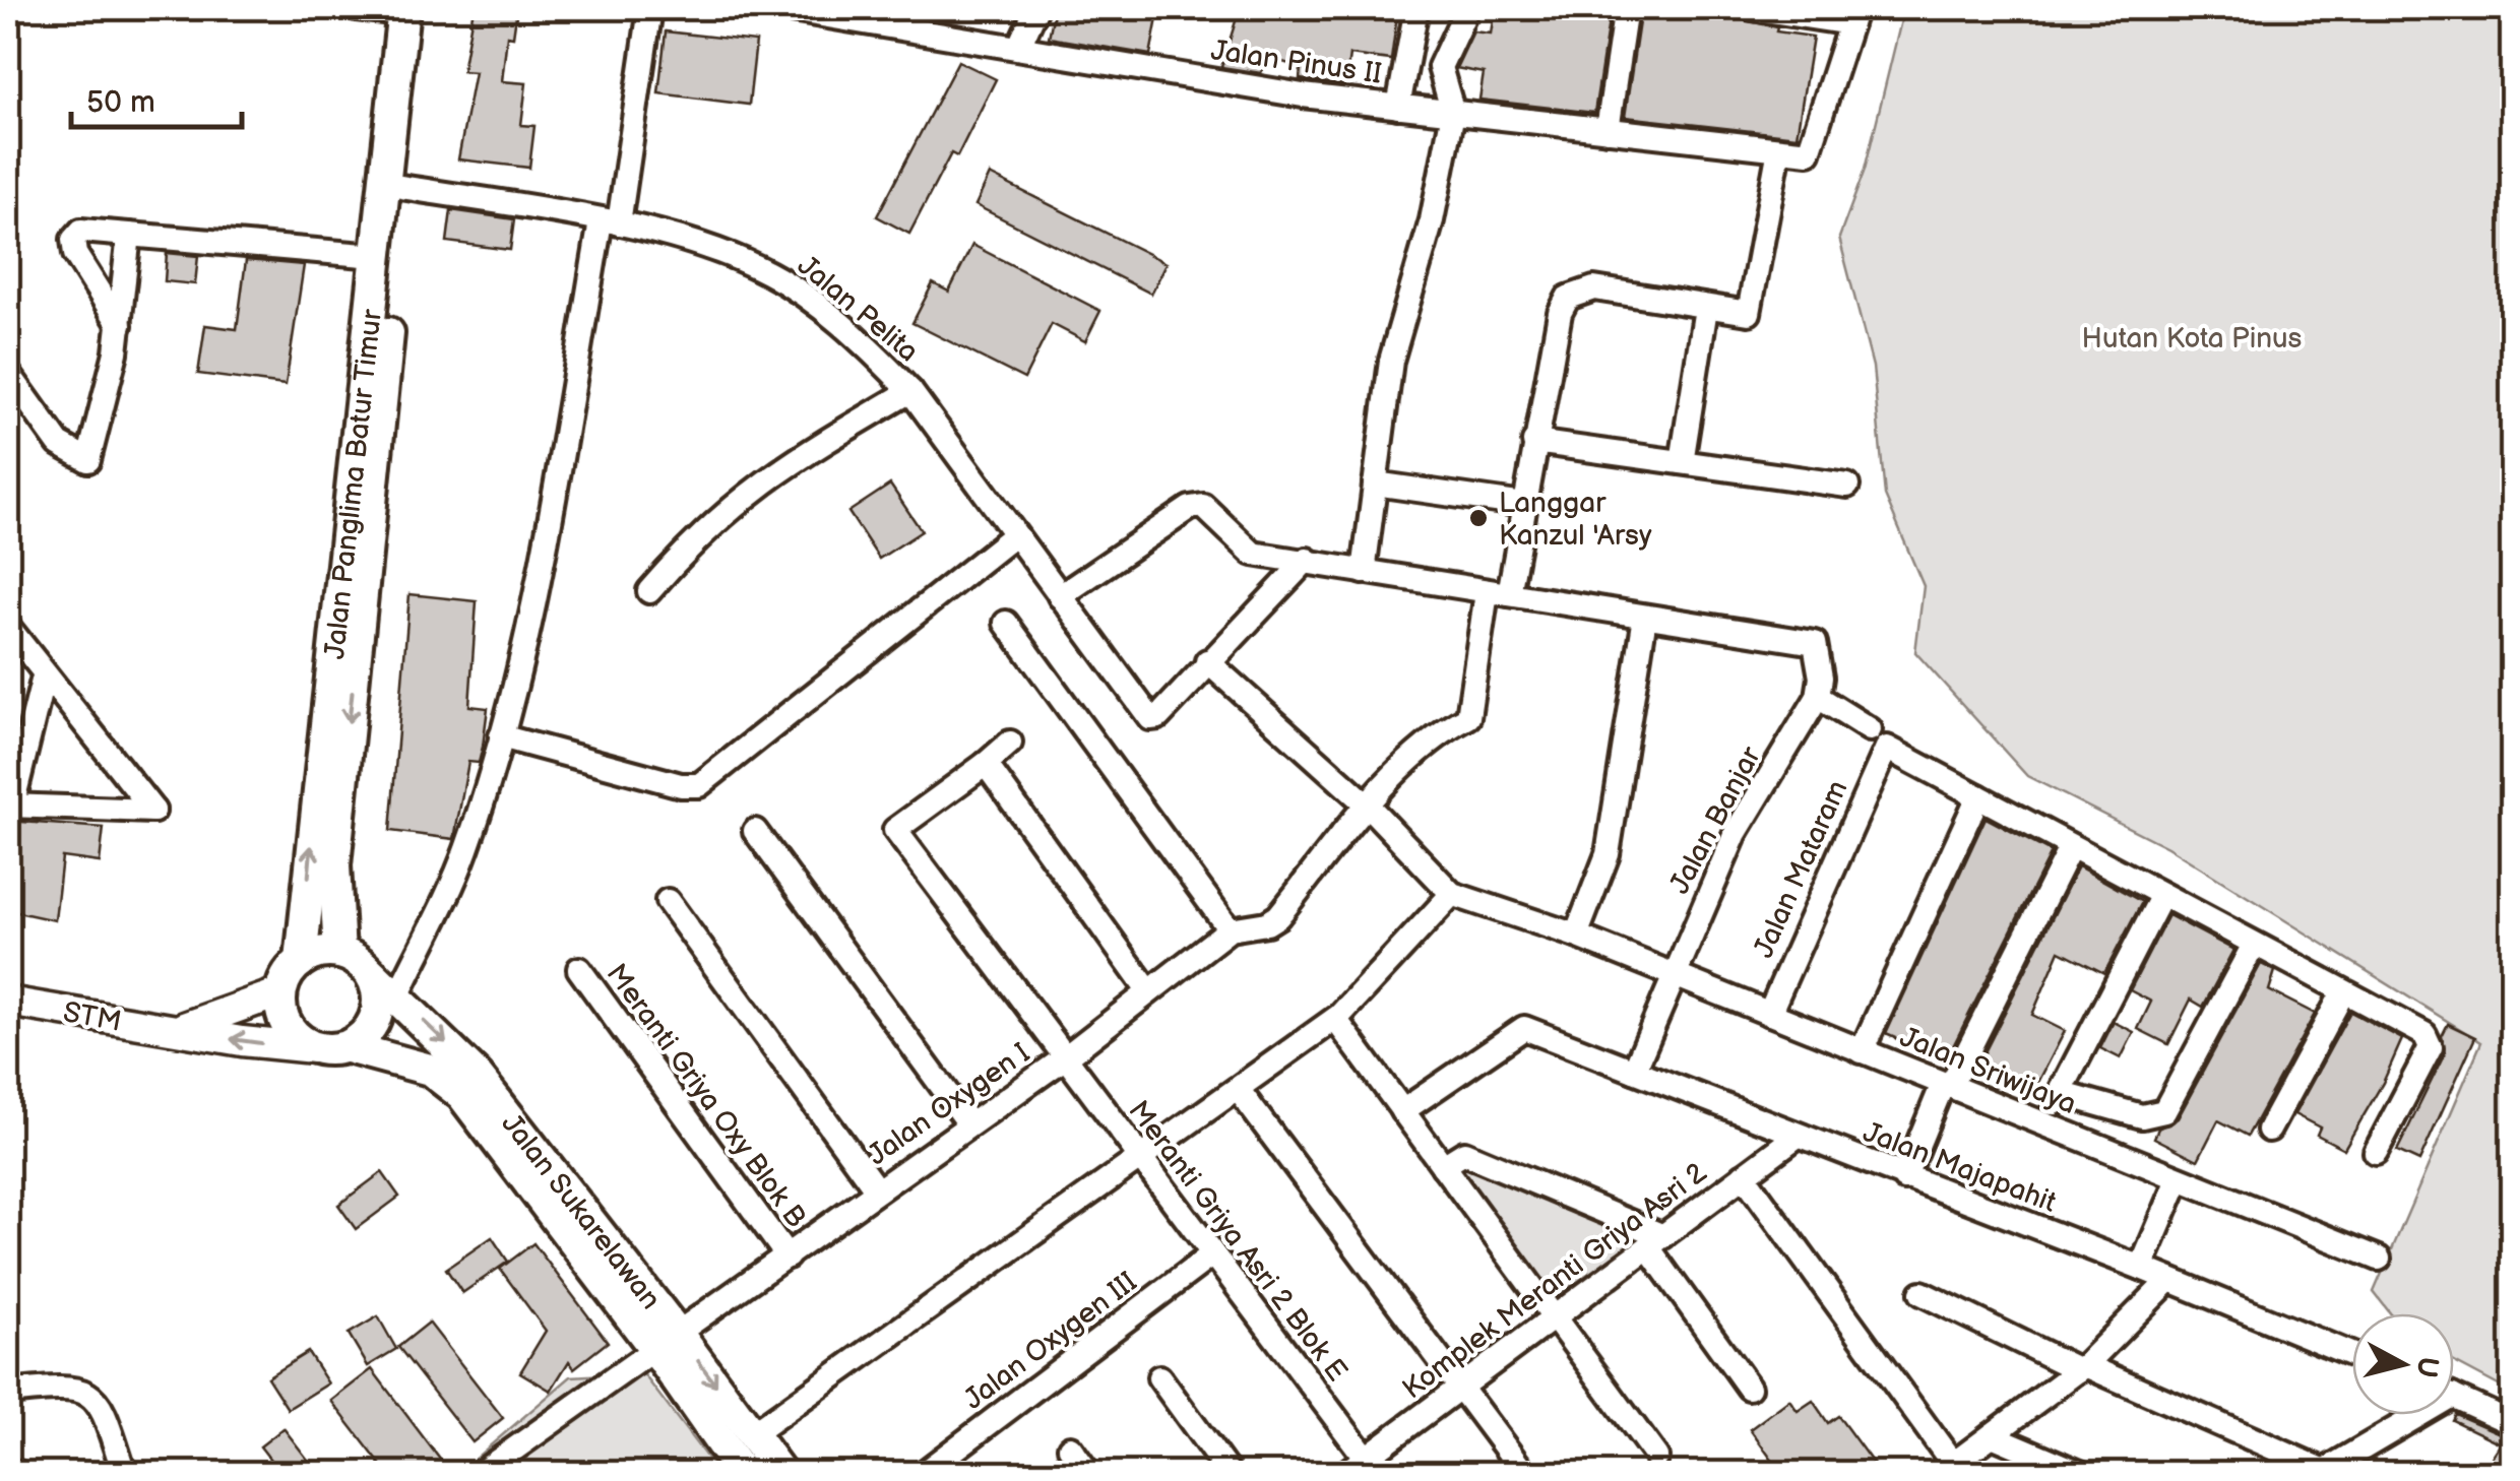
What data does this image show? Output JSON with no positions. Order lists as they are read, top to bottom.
{
  "streets": {
    "main road": ["Jalan Panglima Batur Timur", "Jalan Sukarelawan"],
    "street": [
      "Jalan Pinus II",
      "Jalan Pelita",
      "Jalan Banjar",
      "Jalan Mataram",
      "STM",
      "Jalan Sriwijaya",
      "Meranti Griya Oxy Blok B",
      "Jalan Oxygen I",
      "Jalan Majapahit",
      "Meranti Griya Asri 2 Blok E",
      "Komplek Meranti Griya Asri 2",
      "Jalan Oxygen III"
    ]
  },
  "crossings": [
    ["Jalan Pelita", "Jalan Panglima Batur Timur"],
    ["Jalan Panglima Batur Timur", "STM"],
    ["Jalan Panglima Batur Timur", "Jalan Sukarelawan"],
    ["Jalan Banjar", "Jalan Sriwijaya"],
    ["Jalan Banjar", "Jalan Majapahit"],
    ["Jalan Mataram", "Jalan Sriwijaya"],
    ["STM", "Jalan Sukarelawan"],
    ["Meranti Griya Oxy Blok B", "Jalan Oxygen I"],
    ["Jalan Oxygen I", "Jalan Sukarelawan"],
    ["Jalan Oxygen I", "Meranti Griya Asri 2 Blok E"],
    ["Jalan Majapahit", "Komplek Meranti Griya Asri 2"],
    ["Meranti Griya Asri 2 Blok E", "Komplek Meranti Griya Asri 2"],
    ["Meranti Griya Asri 2 Blok E", "Jalan Oxygen III"]
  ],
  "one_way": ["STM"],
  "parks": ["Hutan Kota Pinus"],
  "places": ["Langgar Kanzul 'Arsy"],
  "scale_bar": "50 m",
  "north": "right"
}
